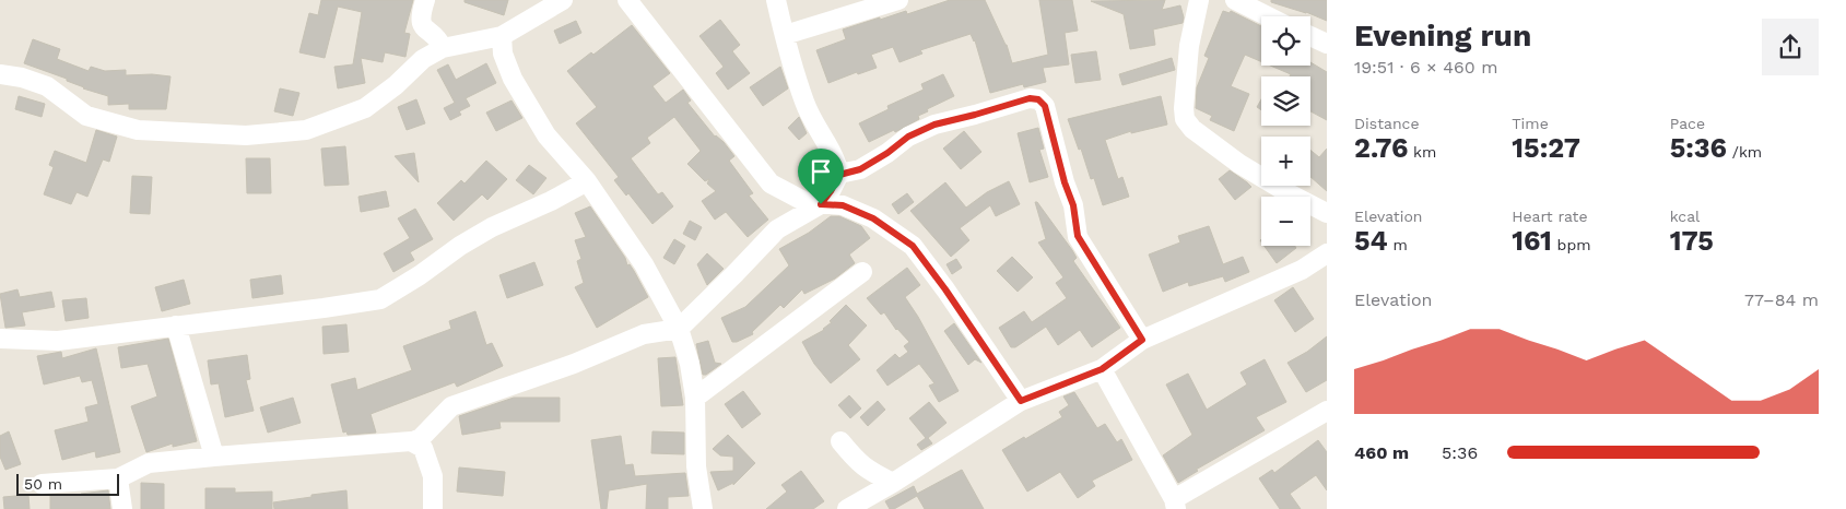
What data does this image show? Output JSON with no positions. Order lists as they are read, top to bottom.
{
  "scale_bar": "50 m",
  "page": {
    "heading": ["Evening run", "19:51 · 6 × 460 m"],
    "map_buttons": ["+", "−"],
    "stats": [
      ["Distance", "2.76 km"],
      ["Time", "15:27"],
      ["Pace", "5:36 /km"],
      ["Elevation", "54 m"],
      ["Heart rate", "161 bpm"],
      ["kcal", "175"]
    ],
    "chart": ["Elevation", "77–84 m"],
    "list": [
      {
        "name": "460 m",
        "note": "5:36"
      }
    ],
    "scale": "50 m"
  }
}
